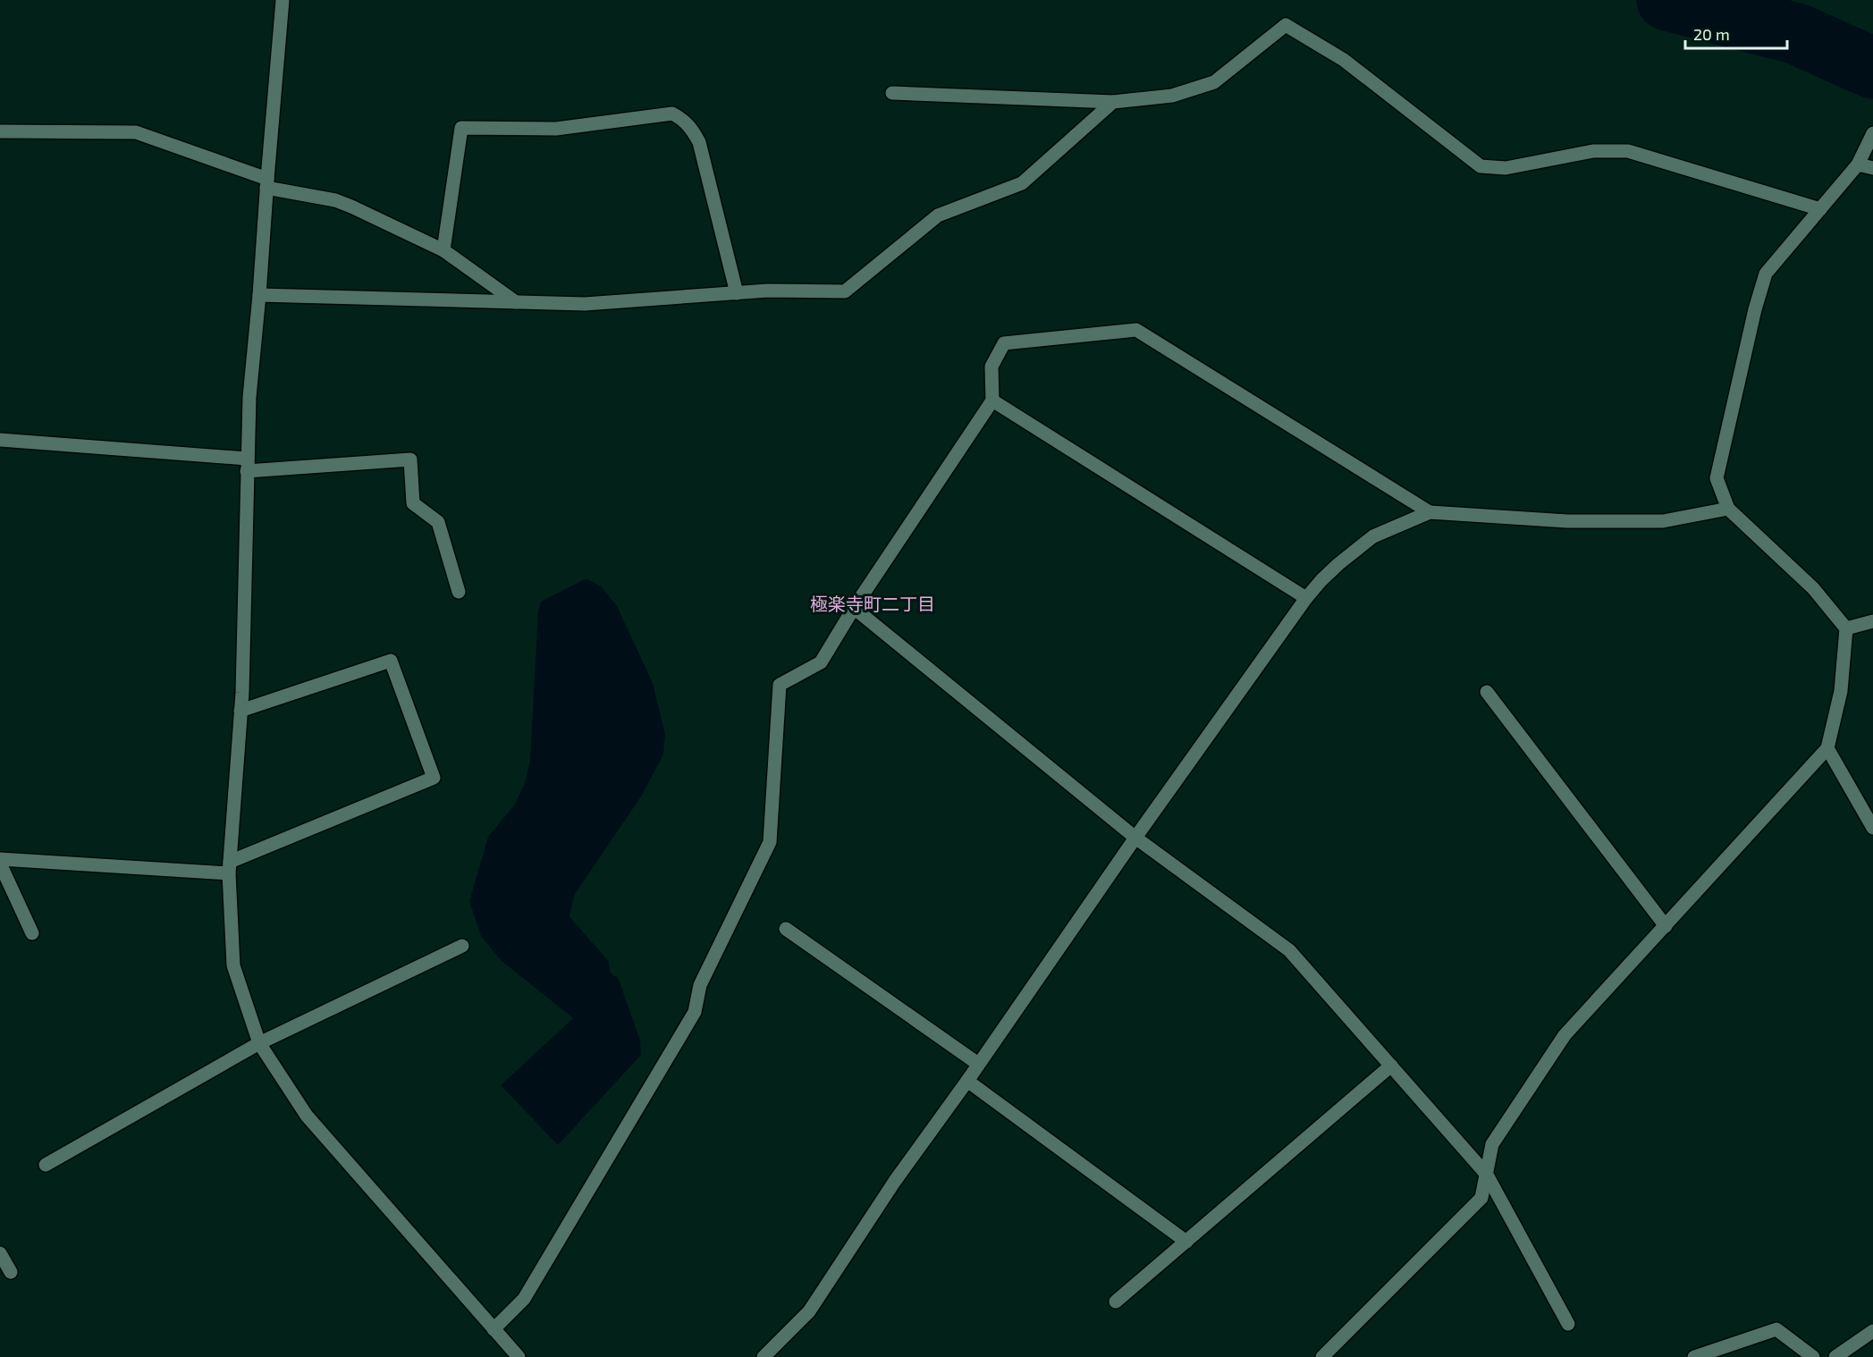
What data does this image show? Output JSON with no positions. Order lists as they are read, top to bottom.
{
  "districts": ["極楽寺町二丁目"],
  "scale_bar": "20 m"
}
